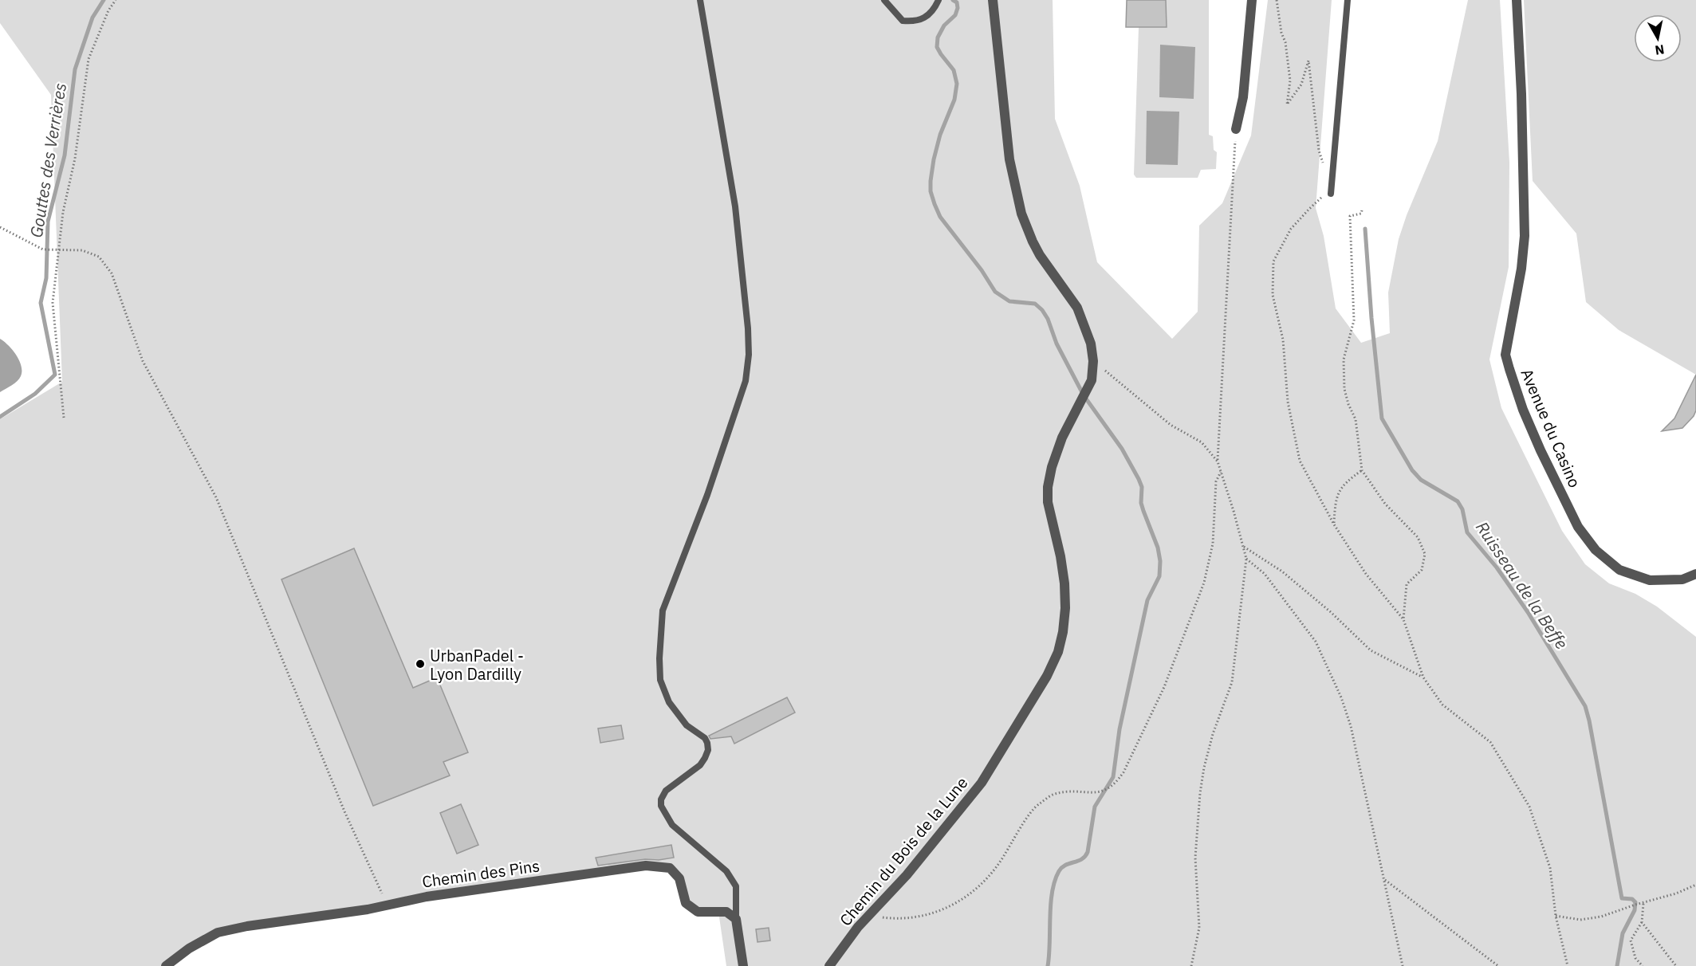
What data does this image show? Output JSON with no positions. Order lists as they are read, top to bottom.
{
  "streets": {
    "street": ["Avenue du Casino", "Chemin du Bois de la Lune", "Chemin des Pins"]
  },
  "water": ["Gouttes des Verrières", "Ruisseau de la Beffe"],
  "places": ["UrbanPadel - Lyon Dardilly"],
  "north": "bottom"
}
